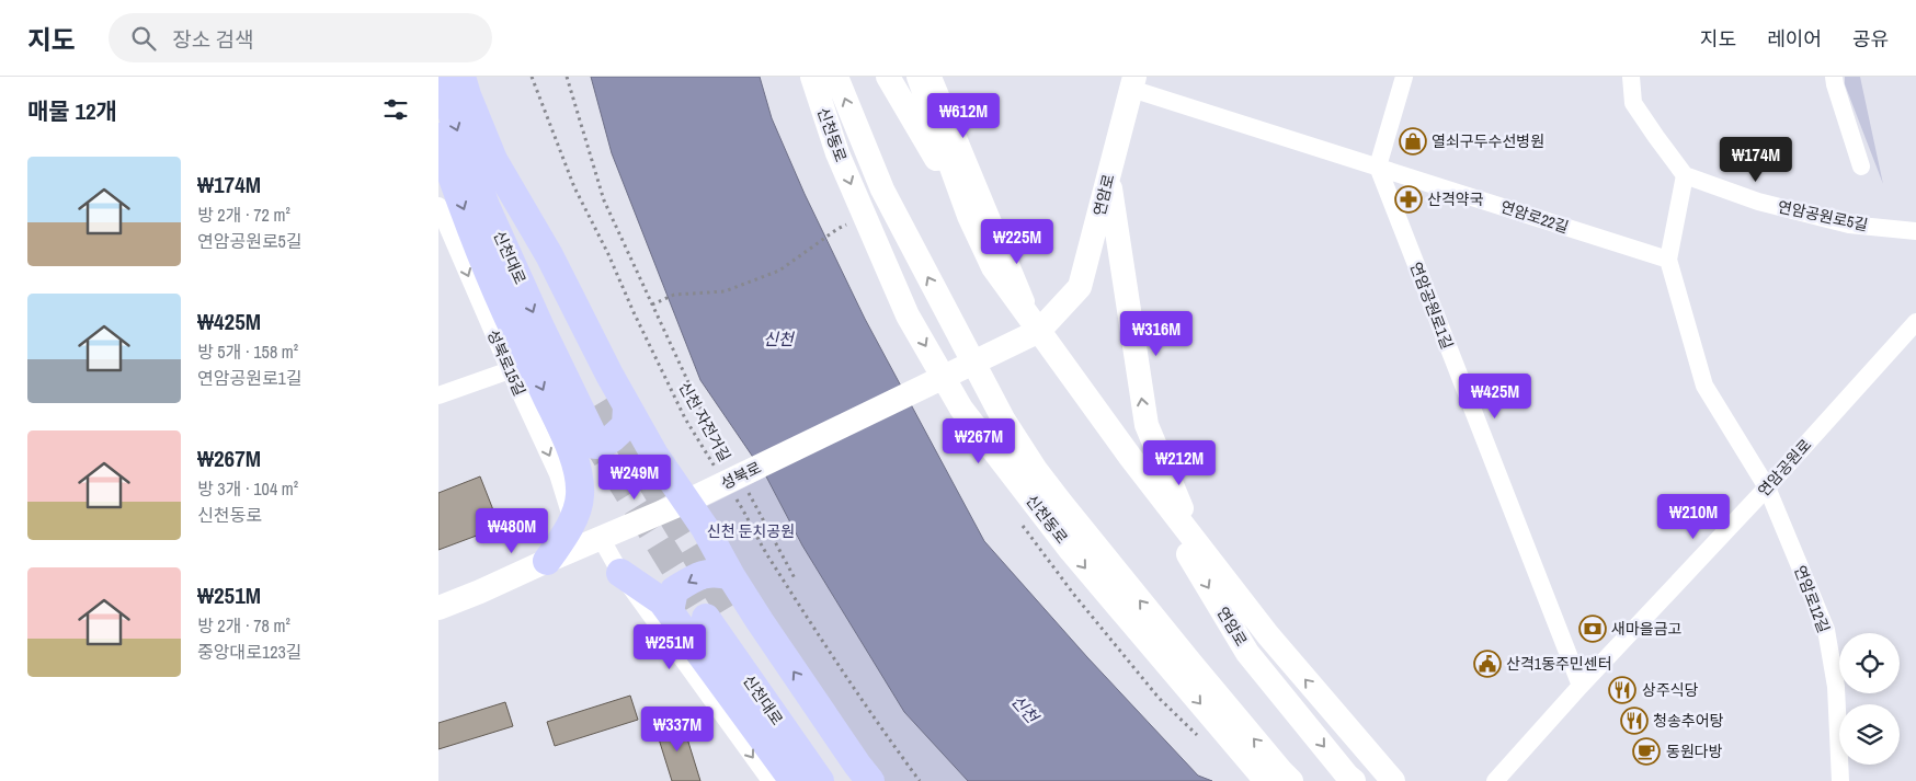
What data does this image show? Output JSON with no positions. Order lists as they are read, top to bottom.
{
  "streets": {
    "highway": ["신천대로"],
    "main road": ["신천동로", "연암로", "성북로"],
    "street": [
      "연암공원로5길",
      "연암로22길",
      "연암공원로1길",
      "성북로15길",
      "연암공원로",
      "연암로12길"
    ],
    "path": ["신천 자전거길"]
  },
  "crossings": [
    ["연암로", "연암로22길"],
    ["연암로", "성북로"],
    ["연암로22길", "연암공원로1길"],
    ["신천대로", "성북로"],
    ["연암공원로1길", "연암공원로"],
    ["연암공원로", "연암로12길"]
  ],
  "one_way": ["성북로15길"],
  "water": ["신천"],
  "parks": ["신천 둔치공원"],
  "places": {
    "shop": ["열쇠구두수선병원"],
    "pharmacy": ["산격약국"],
    "bank": ["새마을금고"],
    "public building": ["산격1동주민센터"],
    "restaurant": ["상주식당", "청송추어탕"],
    "cafe": ["동원다방"]
  },
  "page": {
    "header": "지도",
    "search": "장소 검색",
    "nav": ["지도", "레이어", "공유"],
    "heading": "매물 12개",
    "price": [
      "₩612M",
      "₩174M",
      "₩225M",
      "₩316M",
      "₩425M",
      "₩267M",
      "₩212M",
      "₩249M",
      "₩210M",
      "₩480M",
      "₩251M",
      "₩337M"
    ],
    "list": [
      {
        "name": "₩174M",
        "note": "방 2개 · 72 m² · 연암공원로5길"
      },
      {
        "name": "₩425M",
        "note": "방 5개 · 158 m² · 연암공원로1길"
      },
      {
        "name": "₩267M",
        "note": "방 3개 · 104 m² · 신천동로"
      },
      {
        "name": "₩251M",
        "note": "방 2개 · 78 m² · 중앙대로123길"
      }
    ]
  }
}
